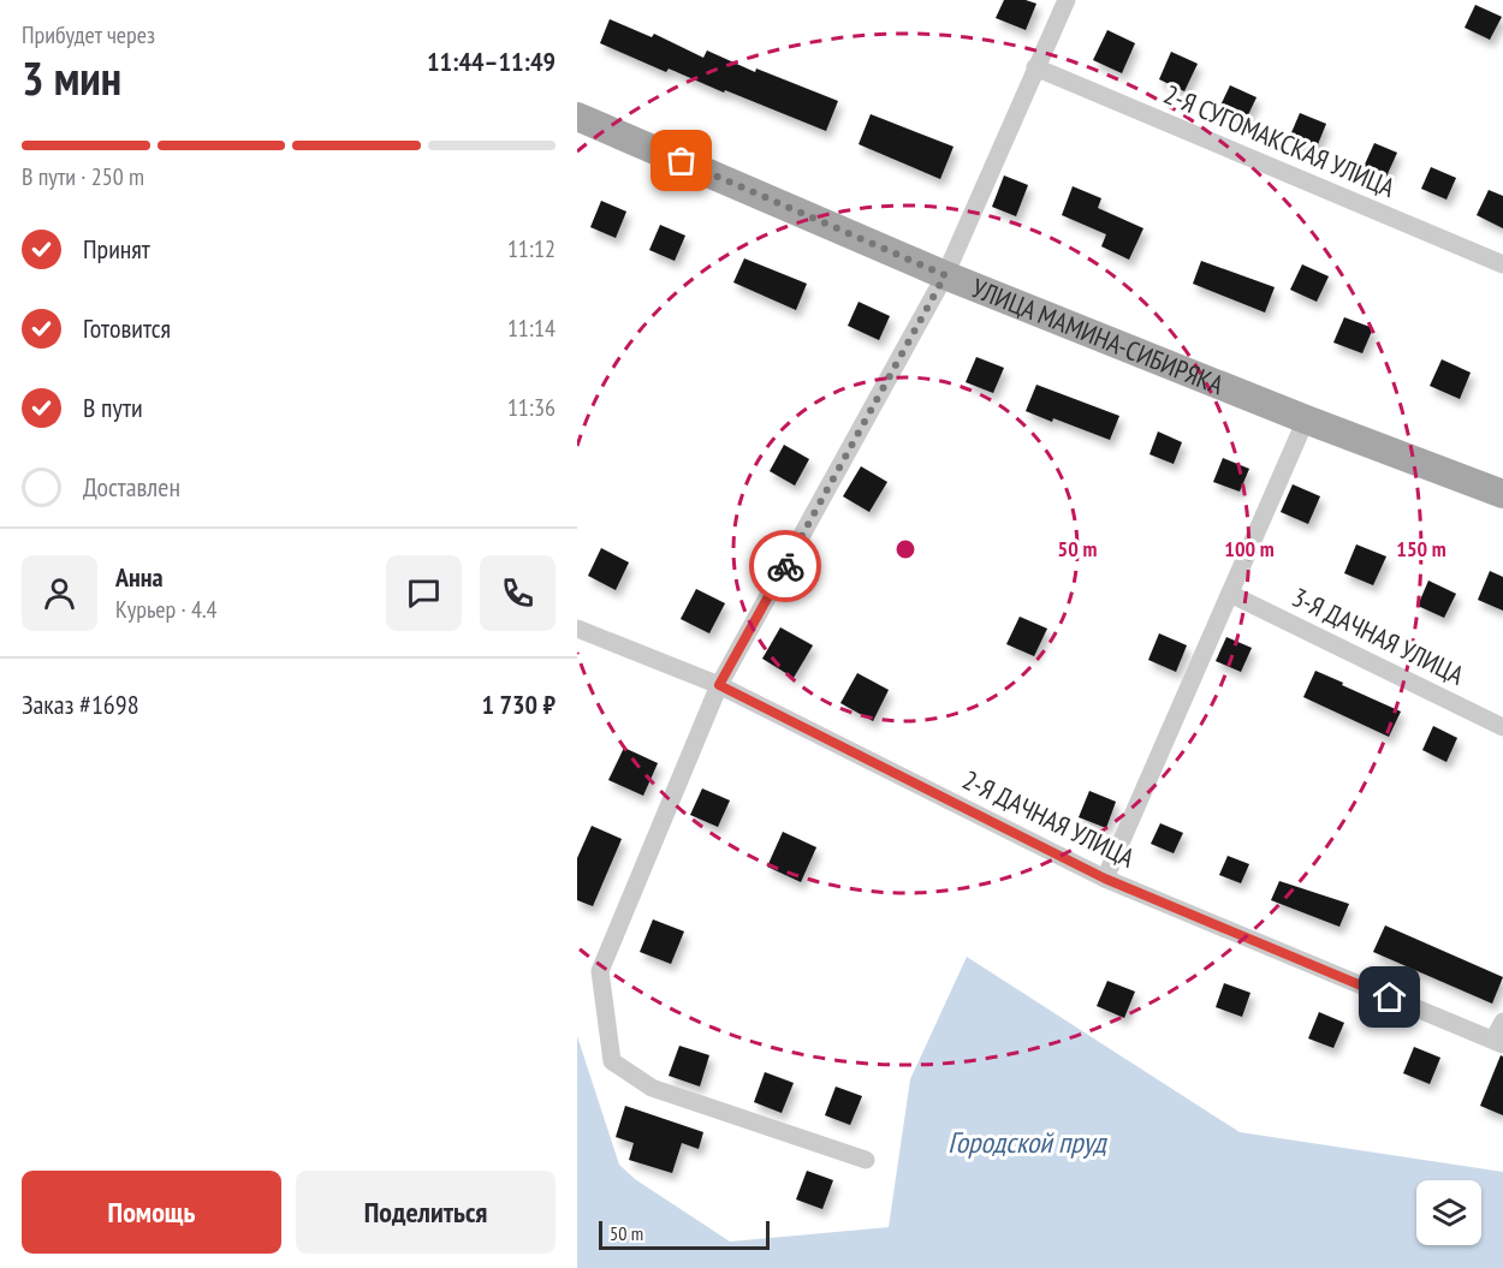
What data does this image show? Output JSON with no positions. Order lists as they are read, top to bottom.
{
  "streets": {
    "main road": ["УЛИЦА МАМИНА-СИБИРЯКА"],
    "street": ["2-Я СУГОМАКСКАЯ УЛИЦА", "3-Я ДАЧНАЯ УЛИЦА", "2-Я ДАЧНАЯ УЛИЦА"]
  },
  "water": ["Городской пруд"],
  "scale_bar": "50 m",
  "page": {
    "heading": ["3 мин", "Прибудет через", "11:44–11:49"],
    "panel": [
      "Анна",
      "Курьер · 4.4",
      "Заказ #1698",
      "1 730 ₽"
    ],
    "bar": "В пути · 250 m",
    "list": [
      ["Принят", "11:12"],
      ["Готовится", "11:14"],
      ["В пути", "11:36"],
      "Доставлен"
    ],
    "buttons": ["Помощь", "Поделиться"],
    "scale": "50 m"
  },
  "rings": ["50 m", "100 m", "150 m"]
}
